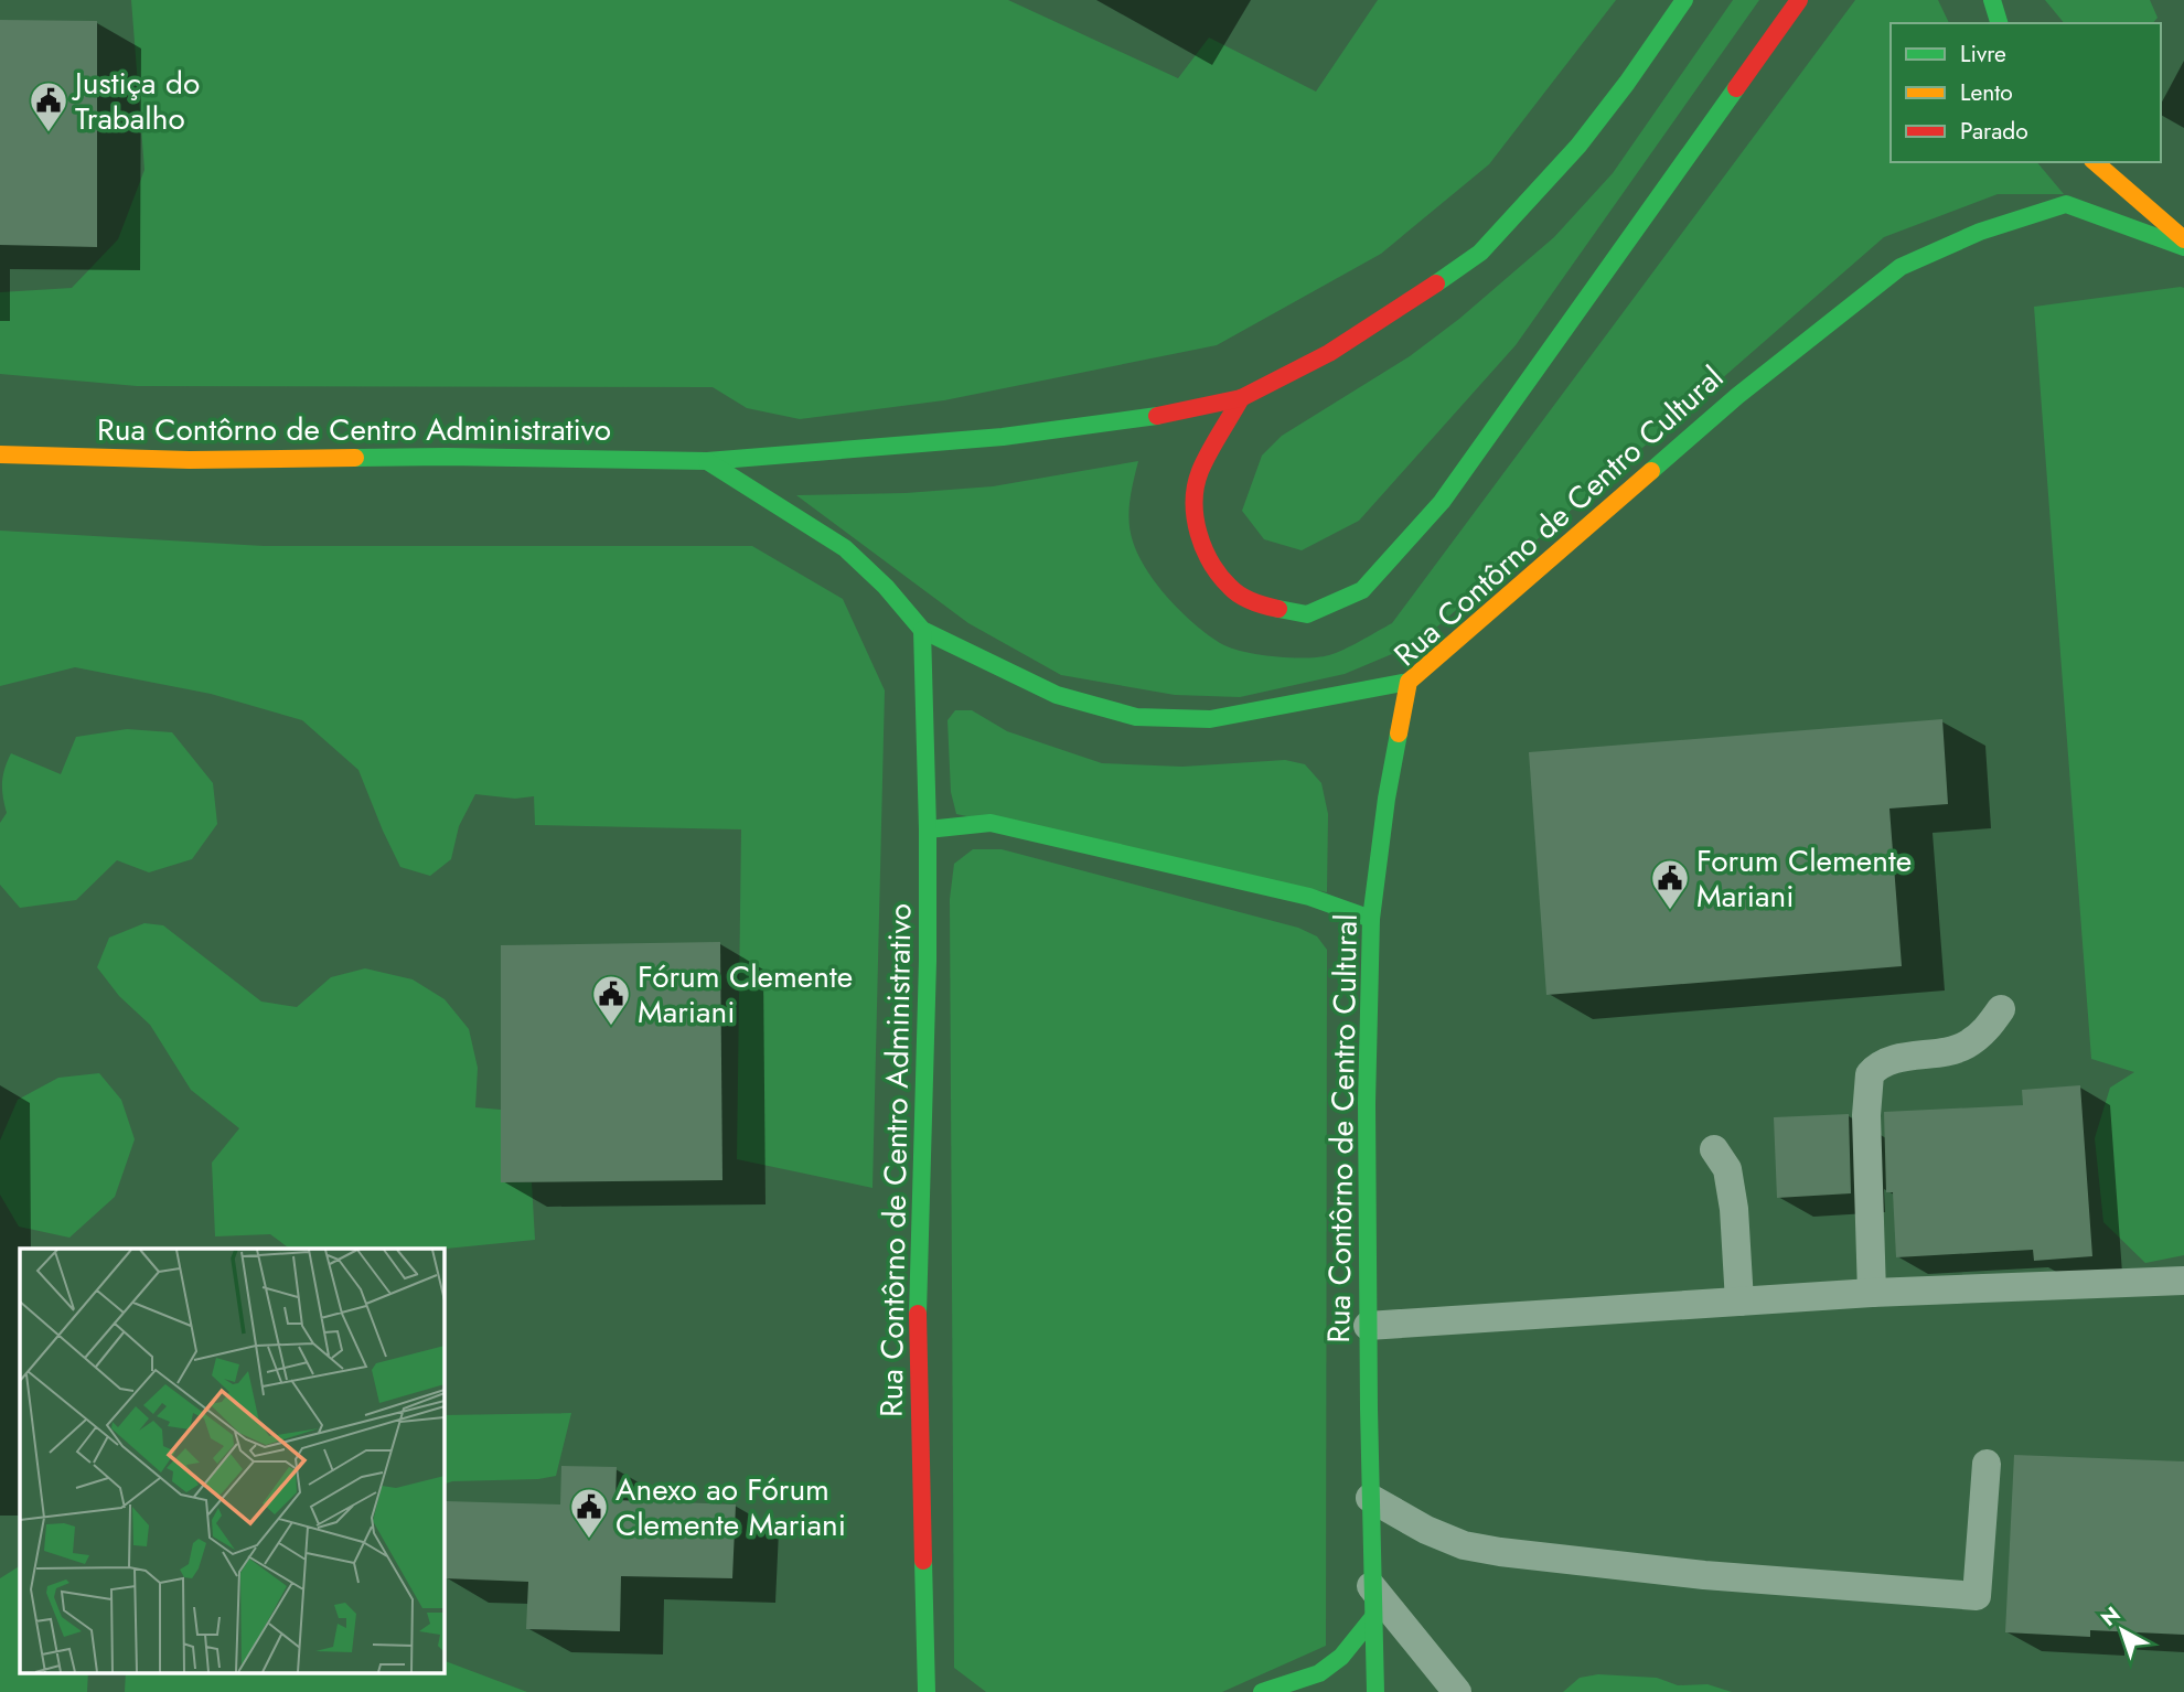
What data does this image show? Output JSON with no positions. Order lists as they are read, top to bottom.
{
  "streets": {
    "street": ["Rua Contôrno de Centro Administrativo", "Rua Contôrno de Centro Cultural"]
  },
  "places": {
    "public building": [
      "Justiça do Trabalho",
      "Forum Clemente Mariani",
      "Fórum Clemente Mariani",
      "Anexo ao Fórum Clemente Mariani"
    ]
  },
  "legend": ["Livre", "Lento", "Parado"],
  "north": "top left"
}
